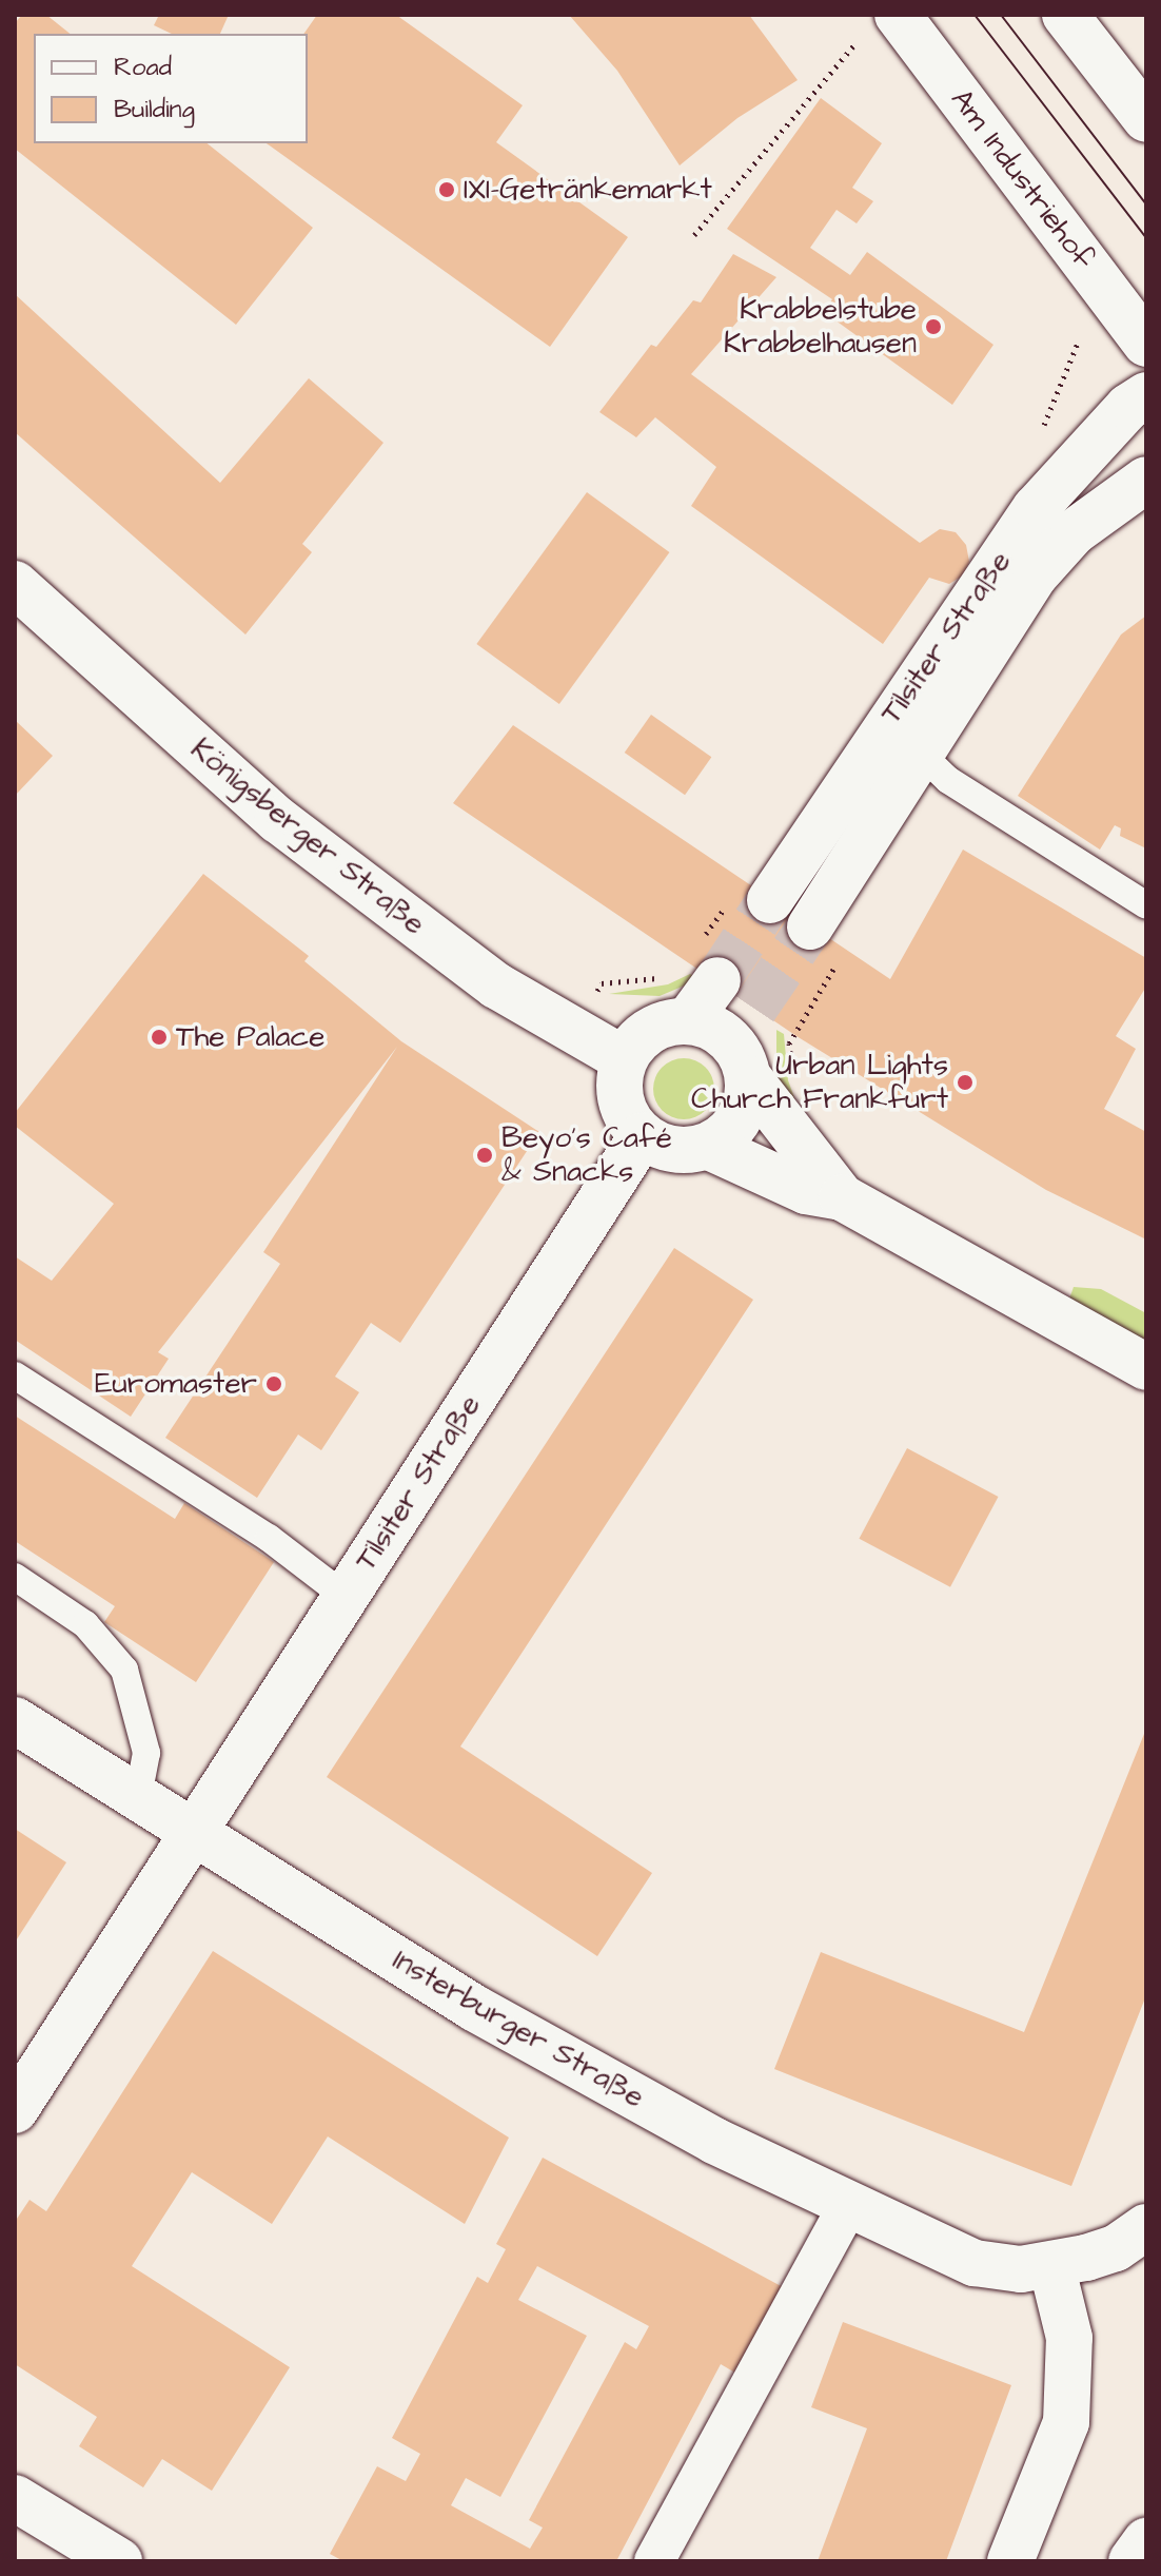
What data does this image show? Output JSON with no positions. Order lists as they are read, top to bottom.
{
  "streets": {
    "street": [
      "Am Industriehof",
      "Tilsiter Straße",
      "Königsberger Straße",
      "Insterburger Straße"
    ]
  },
  "crossings": [
    ["Tilsiter Straße", "Königsberger Straße"],
    ["Tilsiter Straße", "Insterburger Straße"]
  ],
  "places": [
    "IXI-Getränkemarkt",
    "Krabbelstube Krabbelhausen",
    "The Palace",
    "Urban Lights Church Frankfurt",
    "Beyo's Café & Snacks",
    "Euromaster"
  ],
  "legend": ["Road", "Building"]
}
